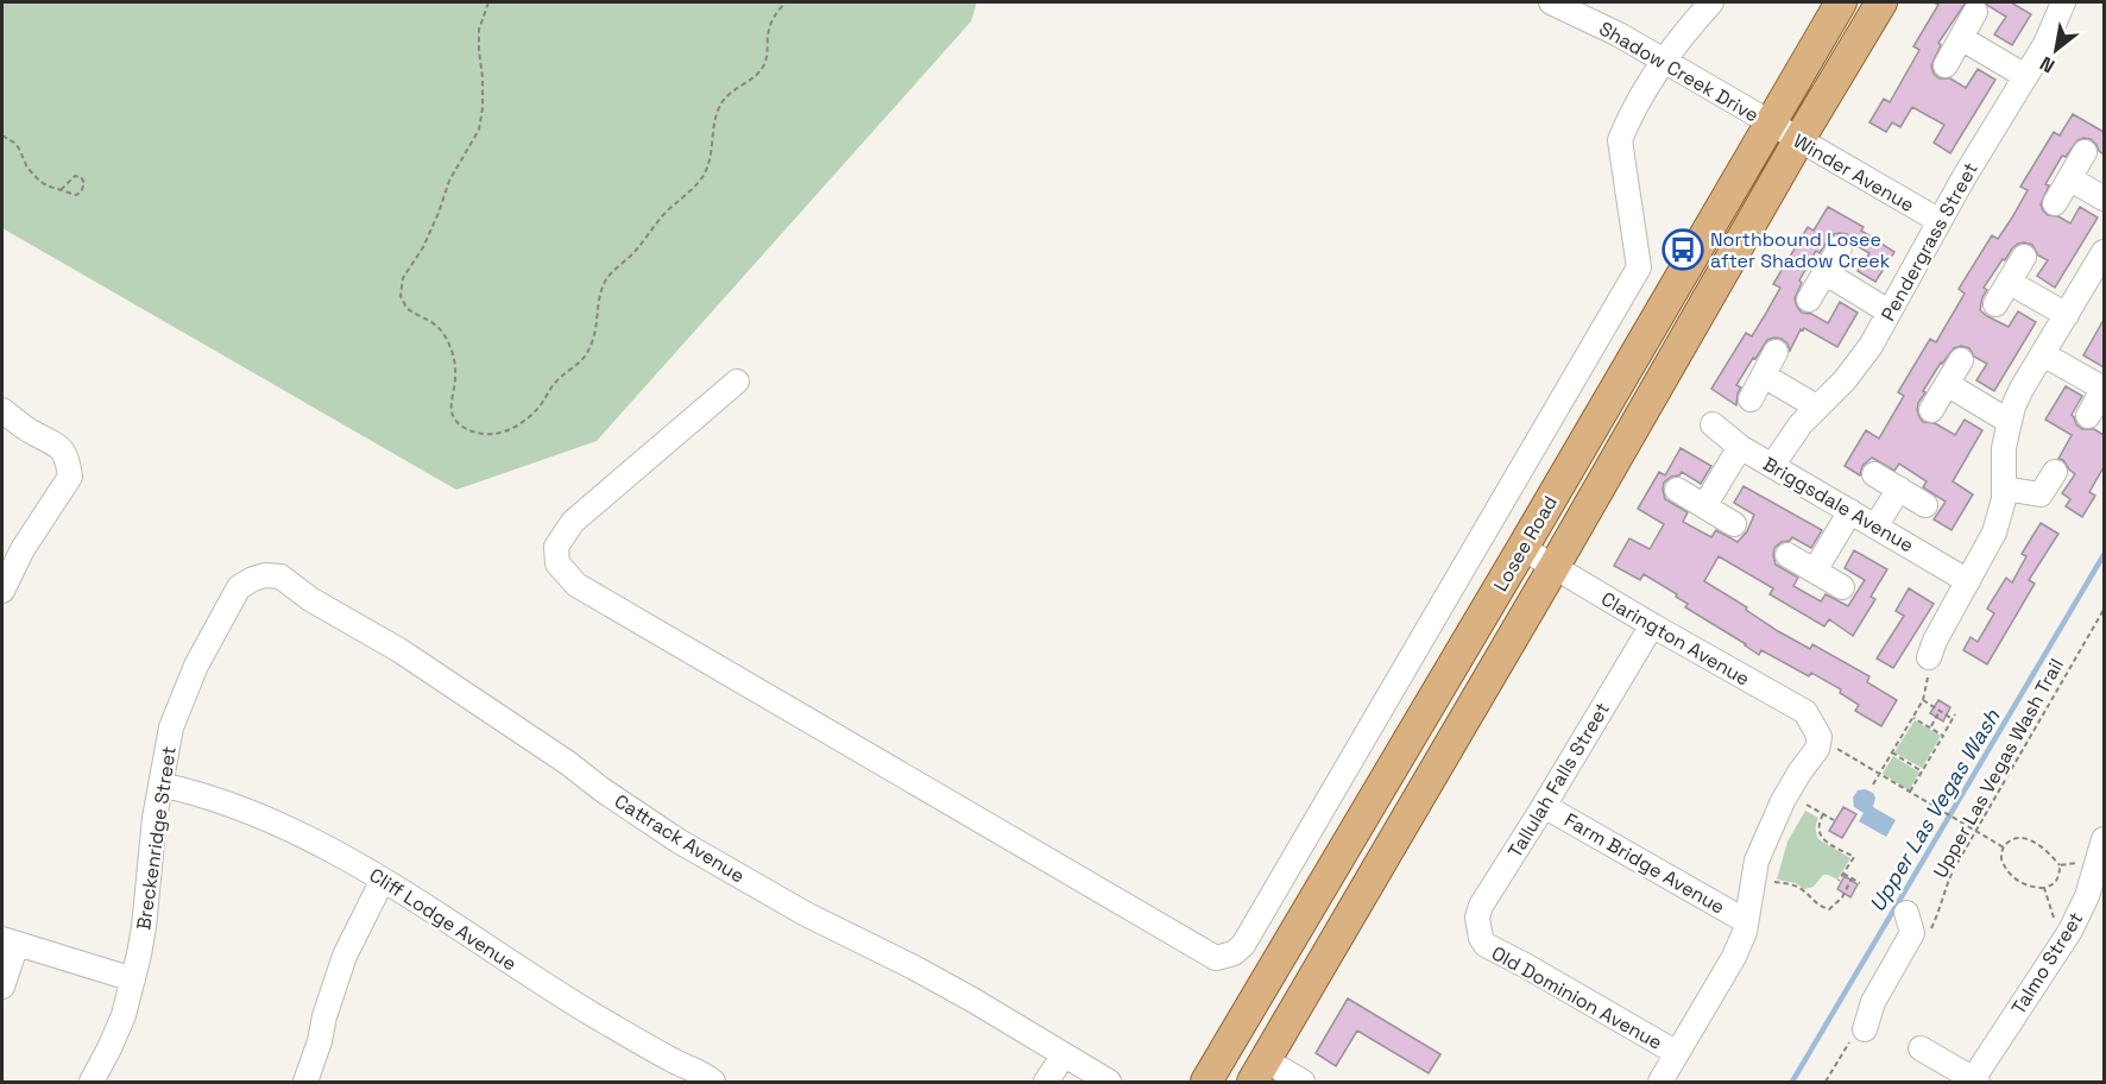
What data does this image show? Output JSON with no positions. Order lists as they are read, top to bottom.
{
  "streets": {
    "main road": ["Losee Road"],
    "street": [
      "Shadow Creek Drive",
      "Winder Avenue",
      "Pendergrass Street",
      "Briggsdale Avenue",
      "Clarington Avenue",
      "Tallulah Falls Street",
      "Breckenridge Street",
      "Cattrack Avenue",
      "Farm Bridge Avenue",
      "Cliff Lodge Avenue",
      "Talmo Street",
      "Old Dominion Avenue"
    ],
    "path": ["Upper Las Vegas Wash Trail"]
  },
  "crossings": [
    ["Shadow Creek Drive", "Winder Avenue"],
    ["Shadow Creek Drive", "Losee Road"],
    ["Winder Avenue", "Pendergrass Street"],
    ["Winder Avenue", "Losee Road"],
    ["Pendergrass Street", "Briggsdale Avenue"],
    ["Losee Road", "Clarington Avenue"],
    ["Clarington Avenue", "Tallulah Falls Street"],
    ["Tallulah Falls Street", "Farm Bridge Avenue"],
    ["Tallulah Falls Street", "Old Dominion Avenue"],
    ["Breckenridge Street", "Cattrack Avenue"],
    ["Breckenridge Street", "Cliff Lodge Avenue"]
  ],
  "water": ["Upper Las Vegas Wash"],
  "places": {
    "bus stop": ["Northbound Losee after Shadow Creek"]
  },
  "north": "bottom left"
}
